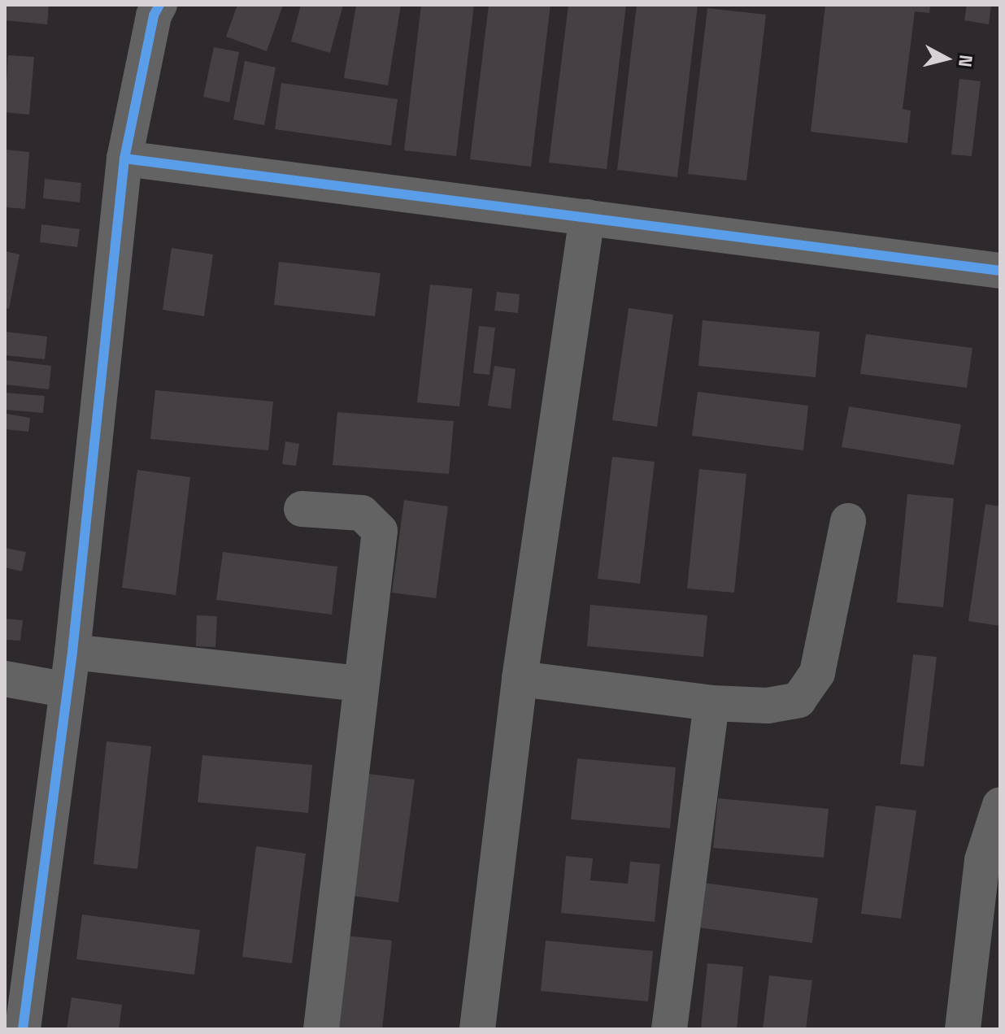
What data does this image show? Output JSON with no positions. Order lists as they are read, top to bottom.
{
  "north": "right"
}
